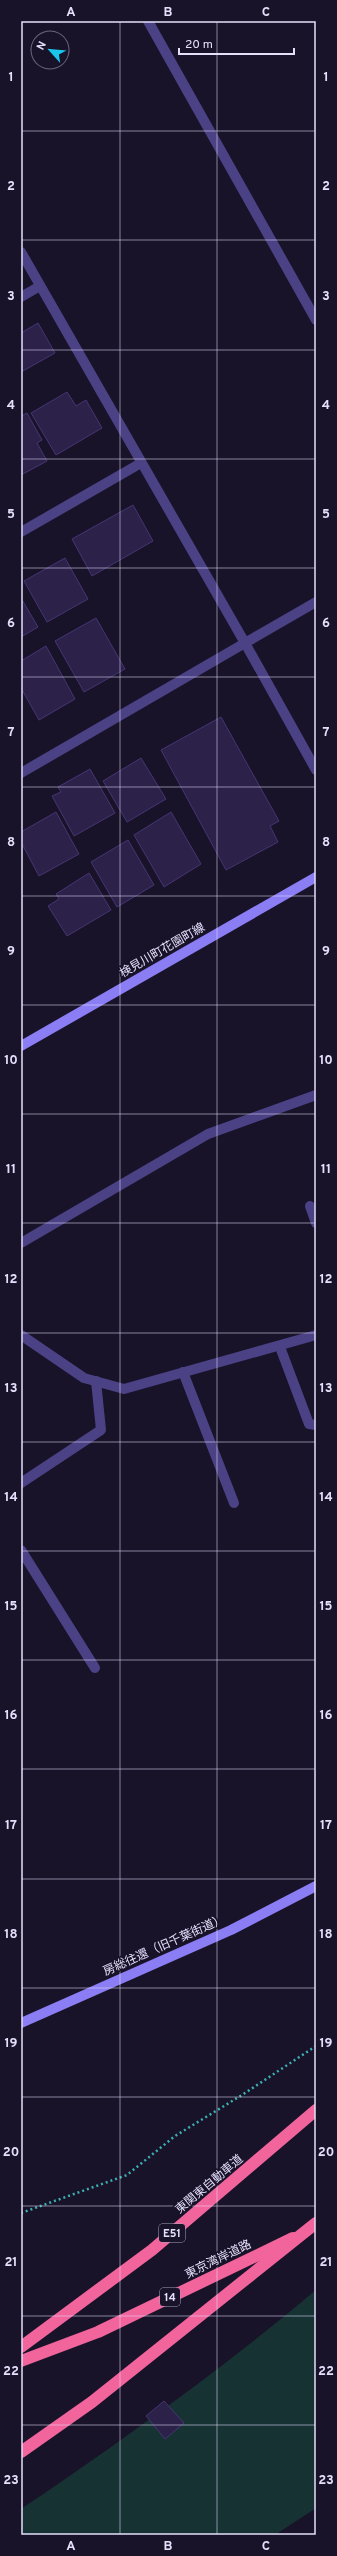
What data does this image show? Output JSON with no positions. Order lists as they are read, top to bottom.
{
  "streets": {
    "highway": [
      "東関東自動車道",
      "E51",
      "東京湾岸道路",
      "14"
    ],
    "street": ["検見川町花園町線", "房総往還（旧千葉街道）"]
  },
  "scale_bar": "20 m",
  "north": "top left",
  "grid": {
    "columns": ["A", "B", "C"],
    "rows": [
      "1",
      "2",
      "3",
      "4",
      "5",
      "6",
      "7",
      "8",
      "9",
      "10",
      "11",
      "12",
      "13",
      "14",
      "15",
      "16",
      "17",
      "18",
      "19",
      "20",
      "21",
      "22",
      "23"
    ]
  }
}
